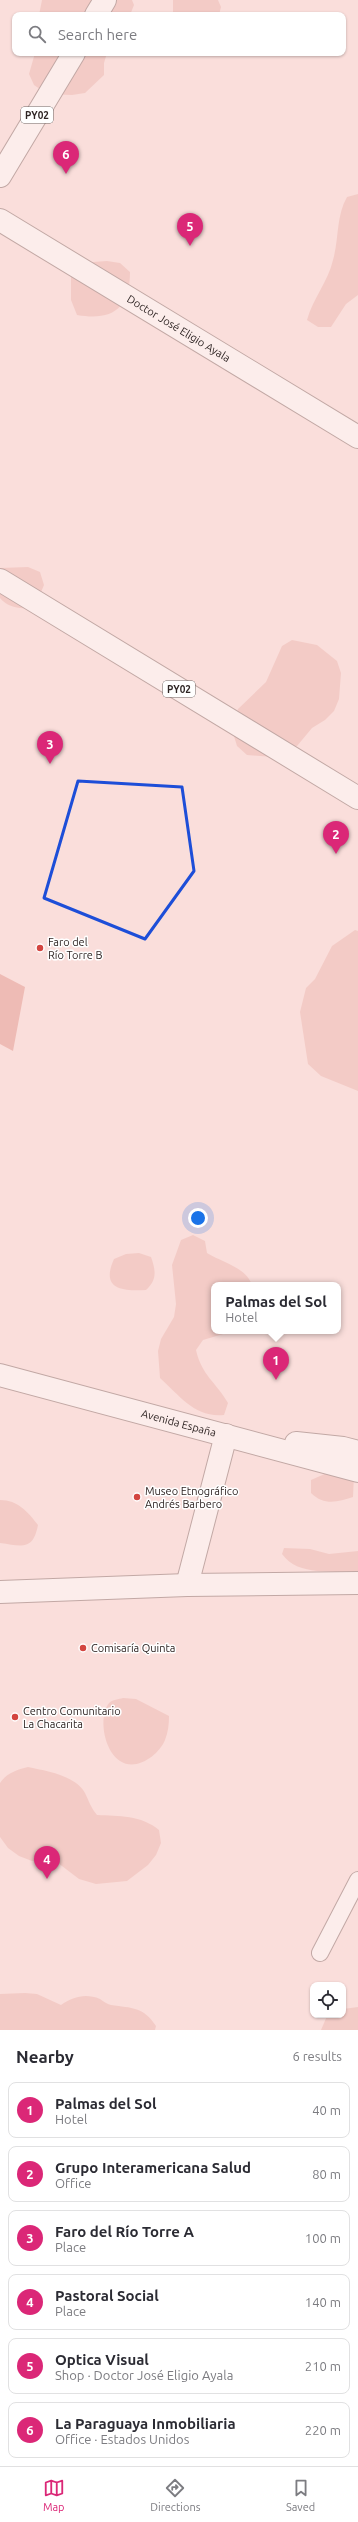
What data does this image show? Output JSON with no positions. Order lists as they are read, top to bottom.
{
  "streets": {
    "main road": ["PY02", "Doctor José Eligio Ayala", "Avenida España"]
  },
  "places": [
    "Faro del Río Torre B",
    "Museo Etnográfico Andrés Barbero",
    "Comisaría Quinta",
    "Centro Comunitario La Chacarita"
  ],
  "page": {
    "search": "Search here",
    "pins": [
      "6",
      "5",
      "3",
      "2",
      "1",
      "4"
    ],
    "popup": ["Palmas del Sol", "Hotel"],
    "heading": ["Nearby", "6 results"],
    "list": [
      {
        "mark": "1",
        "name": "Palmas del Sol",
        "note": "Hotel",
        "value": "40 m"
      },
      {
        "mark": "2",
        "name": "Grupo Interamericana Salud",
        "note": "Office",
        "value": "80 m"
      },
      {
        "mark": "3",
        "name": "Faro del Río Torre A",
        "note": "Place",
        "value": "100 m"
      },
      {
        "mark": "4",
        "name": "Pastoral Social",
        "note": "Place",
        "value": "140 m"
      },
      {
        "mark": "5",
        "name": "Optica Visual",
        "note": "Shop · Doctor José Eligio Ayala",
        "value": "210 m"
      },
      {
        "mark": "6",
        "name": "La Paraguaya Inmobiliaria",
        "note": "Office · Estados Unidos",
        "value": "220 m"
      }
    ],
    "nav": ["Map", "Directions", "Saved"]
  }
}
